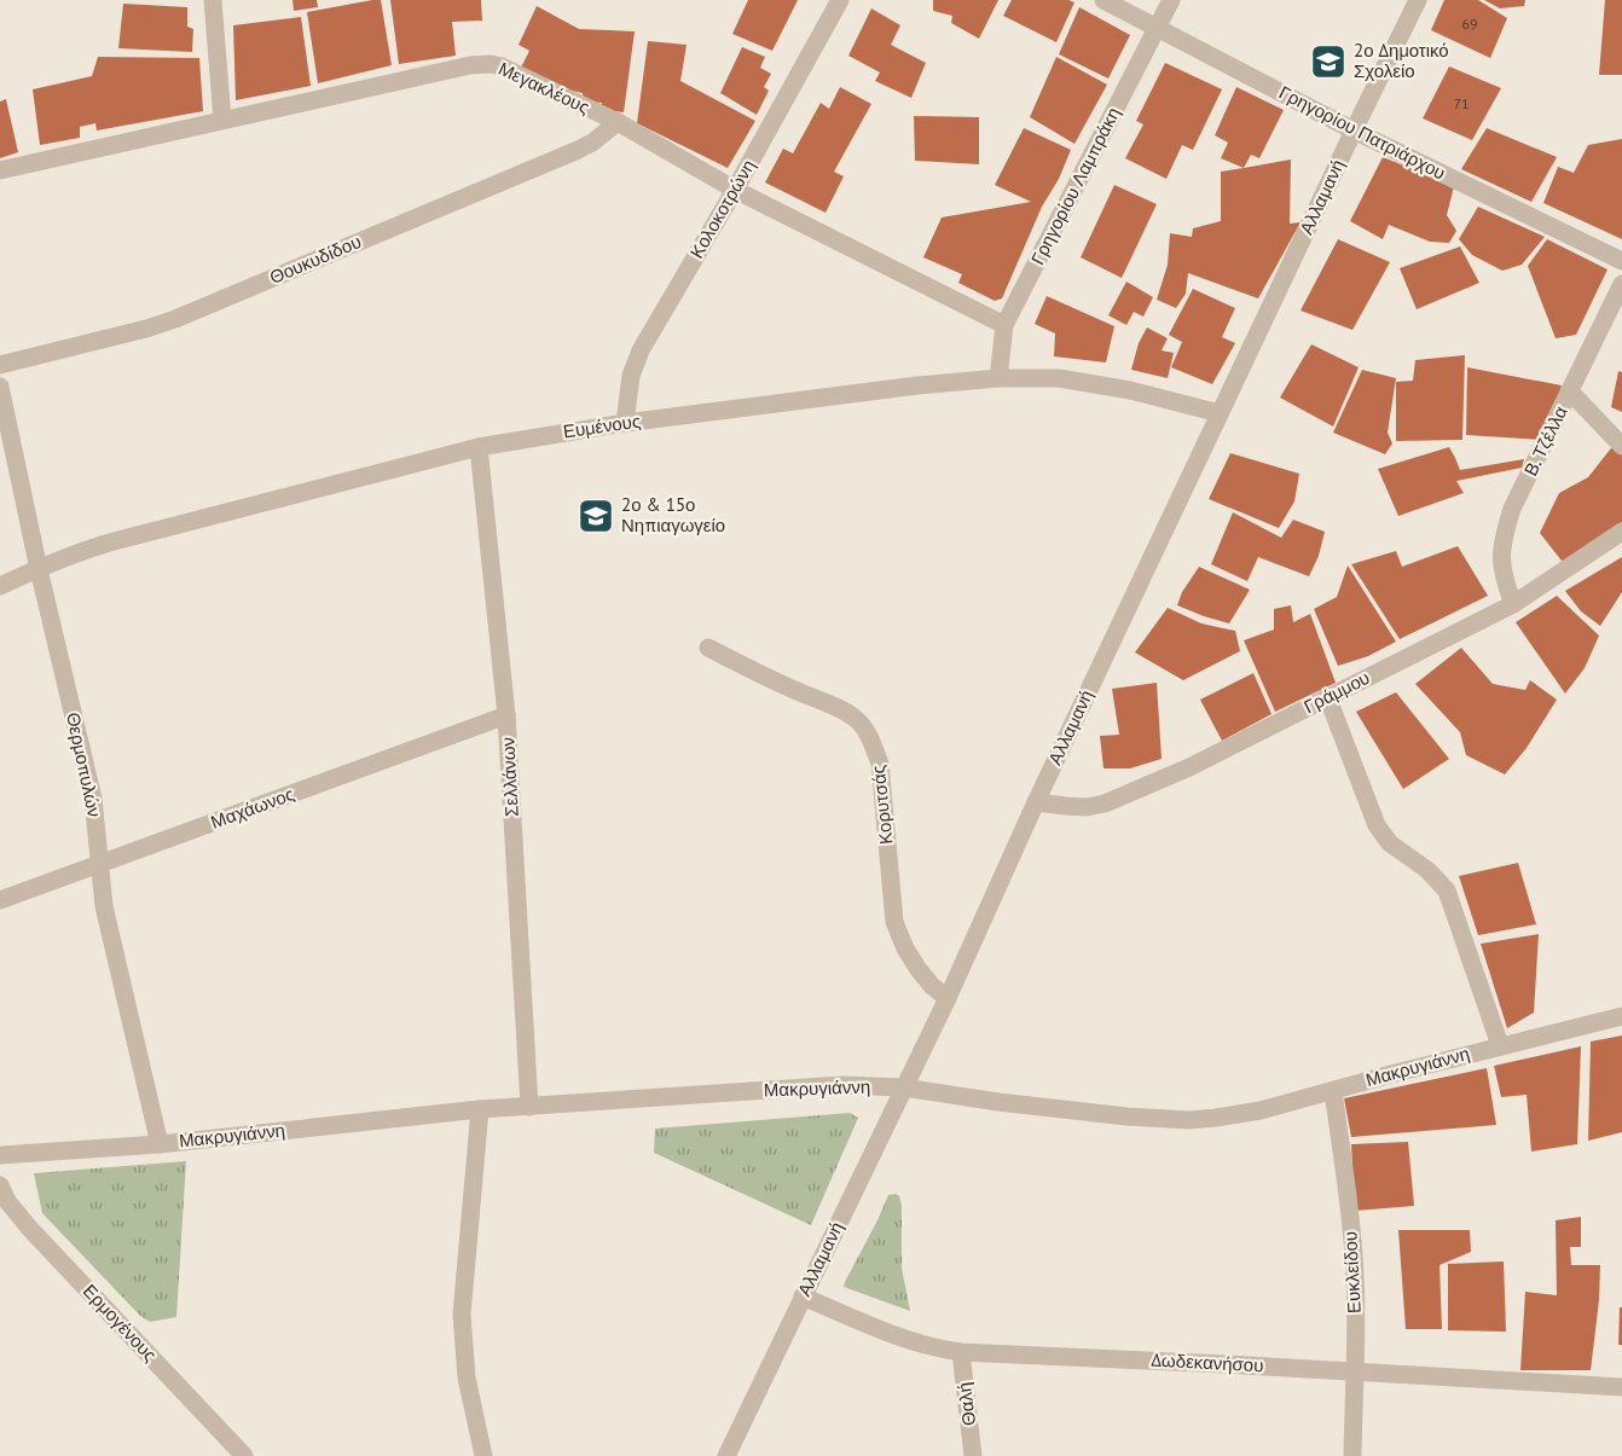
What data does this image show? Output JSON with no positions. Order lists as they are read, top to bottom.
{
  "streets": {
    "street": [
      "Μεγακλέους",
      "Γρηγορίου Πατριάρχου",
      "Γρηγορίου Λαμπράκη",
      "Αλλαμανή",
      "Κολοκοτρώνη",
      "Θουκυδίδου",
      "Ευμένους",
      "Β. Τζέλλα",
      "Γράμμου",
      "Θερμοπυλών",
      "Σελλάνων",
      "Κορυτσάς",
      "Μαχάωνος",
      "Μακρυγιάννη",
      "Ευκλείδου",
      "Ερμογένους",
      "Δωδεκανήσου",
      "Θαλή"
    ]
  },
  "crossings": [
    ["Μεγακλέους", "Γρηγορίου Λαμπράκη"],
    ["Μεγακλέους", "Κολοκοτρώνη"],
    ["Μεγακλέους", "Θουκυδίδου"],
    ["Γρηγορίου Πατριάρχου", "Γρηγορίου Λαμπράκη"],
    ["Γρηγορίου Πατριάρχου", "Αλλαμανή"],
    ["Γρηγορίου Λαμπράκη", "Ευμένους"],
    ["Αλλαμανή", "Ευμένους"],
    ["Αλλαμανή", "Γράμμου"],
    ["Αλλαμανή", "Κορυτσάς"],
    ["Αλλαμανή", "Μακρυγιάννη"],
    ["Αλλαμανή", "Δωδεκανήσου"],
    ["Κολοκοτρώνη", "Ευμένους"],
    ["Ευμένους", "Θερμοπυλών"],
    ["Ευμένους", "Σελλάνων"],
    ["Β. Τζέλλα", "Γράμμου"],
    ["Θερμοπυλών", "Μαχάωνος"],
    ["Θερμοπυλών", "Μακρυγιάννη"],
    ["Σελλάνων", "Μαχάωνος"],
    ["Σελλάνων", "Μακρυγιάννη"],
    ["Μακρυγιάννη", "Ευκλείδου"],
    ["Ευκλείδου", "Δωδεκανήσου"],
    ["Δωδεκανήσου", "Θαλή"]
  ],
  "places": {
    "school or university": ["2ο Δημοτικό Σχολείο", "2ο & 15ο Νηπιαγωγείο"]
  },
  "house_numbers": ["69", "71"]
}
